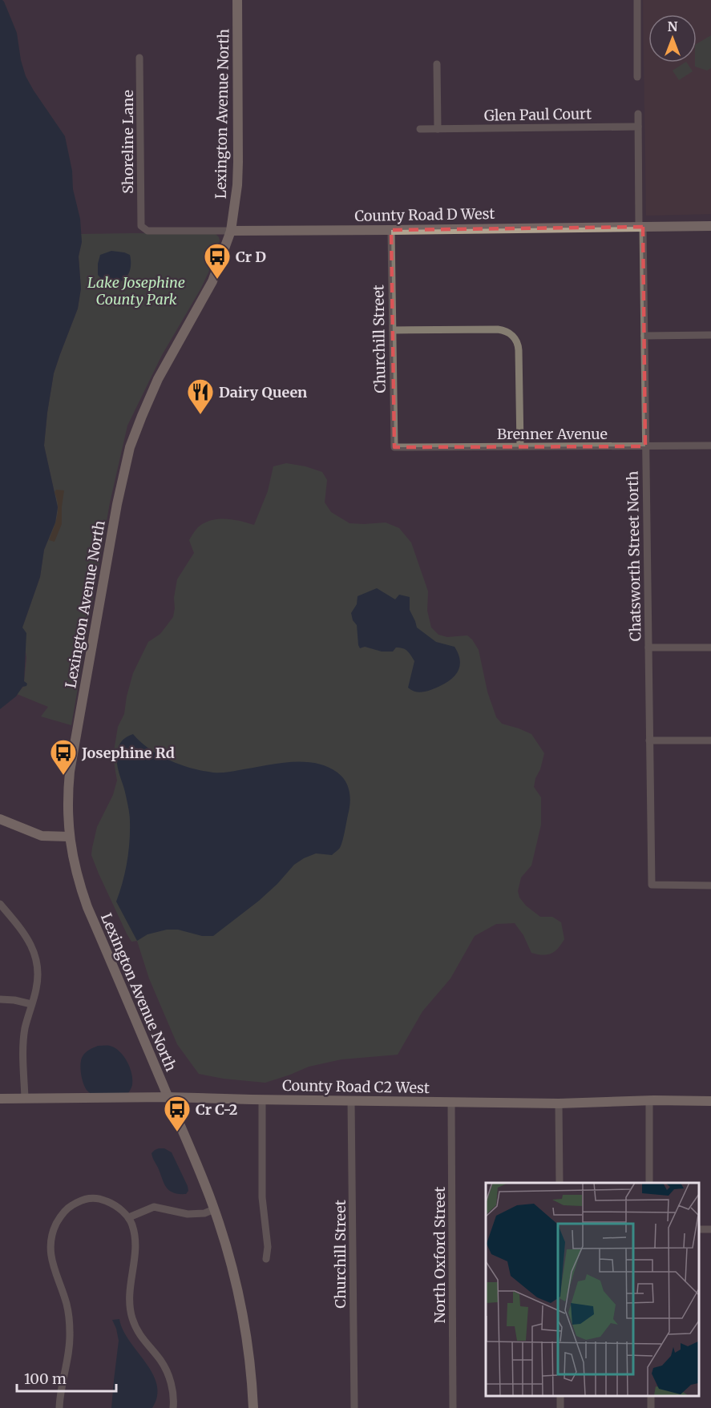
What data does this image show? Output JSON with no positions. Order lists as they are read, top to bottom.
{
  "streets": {
    "main road": ["Lexington Avenue North", "County Road D West", "County Road C2 West"],
    "street": [
      "Glen Paul Court",
      "Shoreline Lane",
      "Churchill Street",
      "Brenner Avenue",
      "Chatsworth Street North",
      "North Oxford Street"
    ]
  },
  "crossings": [
    ["Lexington Avenue North", "County Road D West"],
    ["Lexington Avenue North", "County Road C2 West"],
    ["Glen Paul Court", "Chatsworth Street North"],
    ["Shoreline Lane", "County Road D West"],
    ["County Road D West", "Churchill Street"],
    ["County Road D West", "Chatsworth Street North"],
    ["Churchill Street", "Brenner Avenue"],
    ["Churchill Street", "County Road C2 West"],
    ["Brenner Avenue", "Chatsworth Street North"],
    ["County Road C2 West", "North Oxford Street"]
  ],
  "parks": ["Lake Josephine County Park"],
  "places": {
    "bus stop": ["Cr D", "Josephine Rd", "Cr C-2"],
    "restaurant": ["Dairy Queen"]
  },
  "scale_bar": "100 m",
  "north": "top"
}
